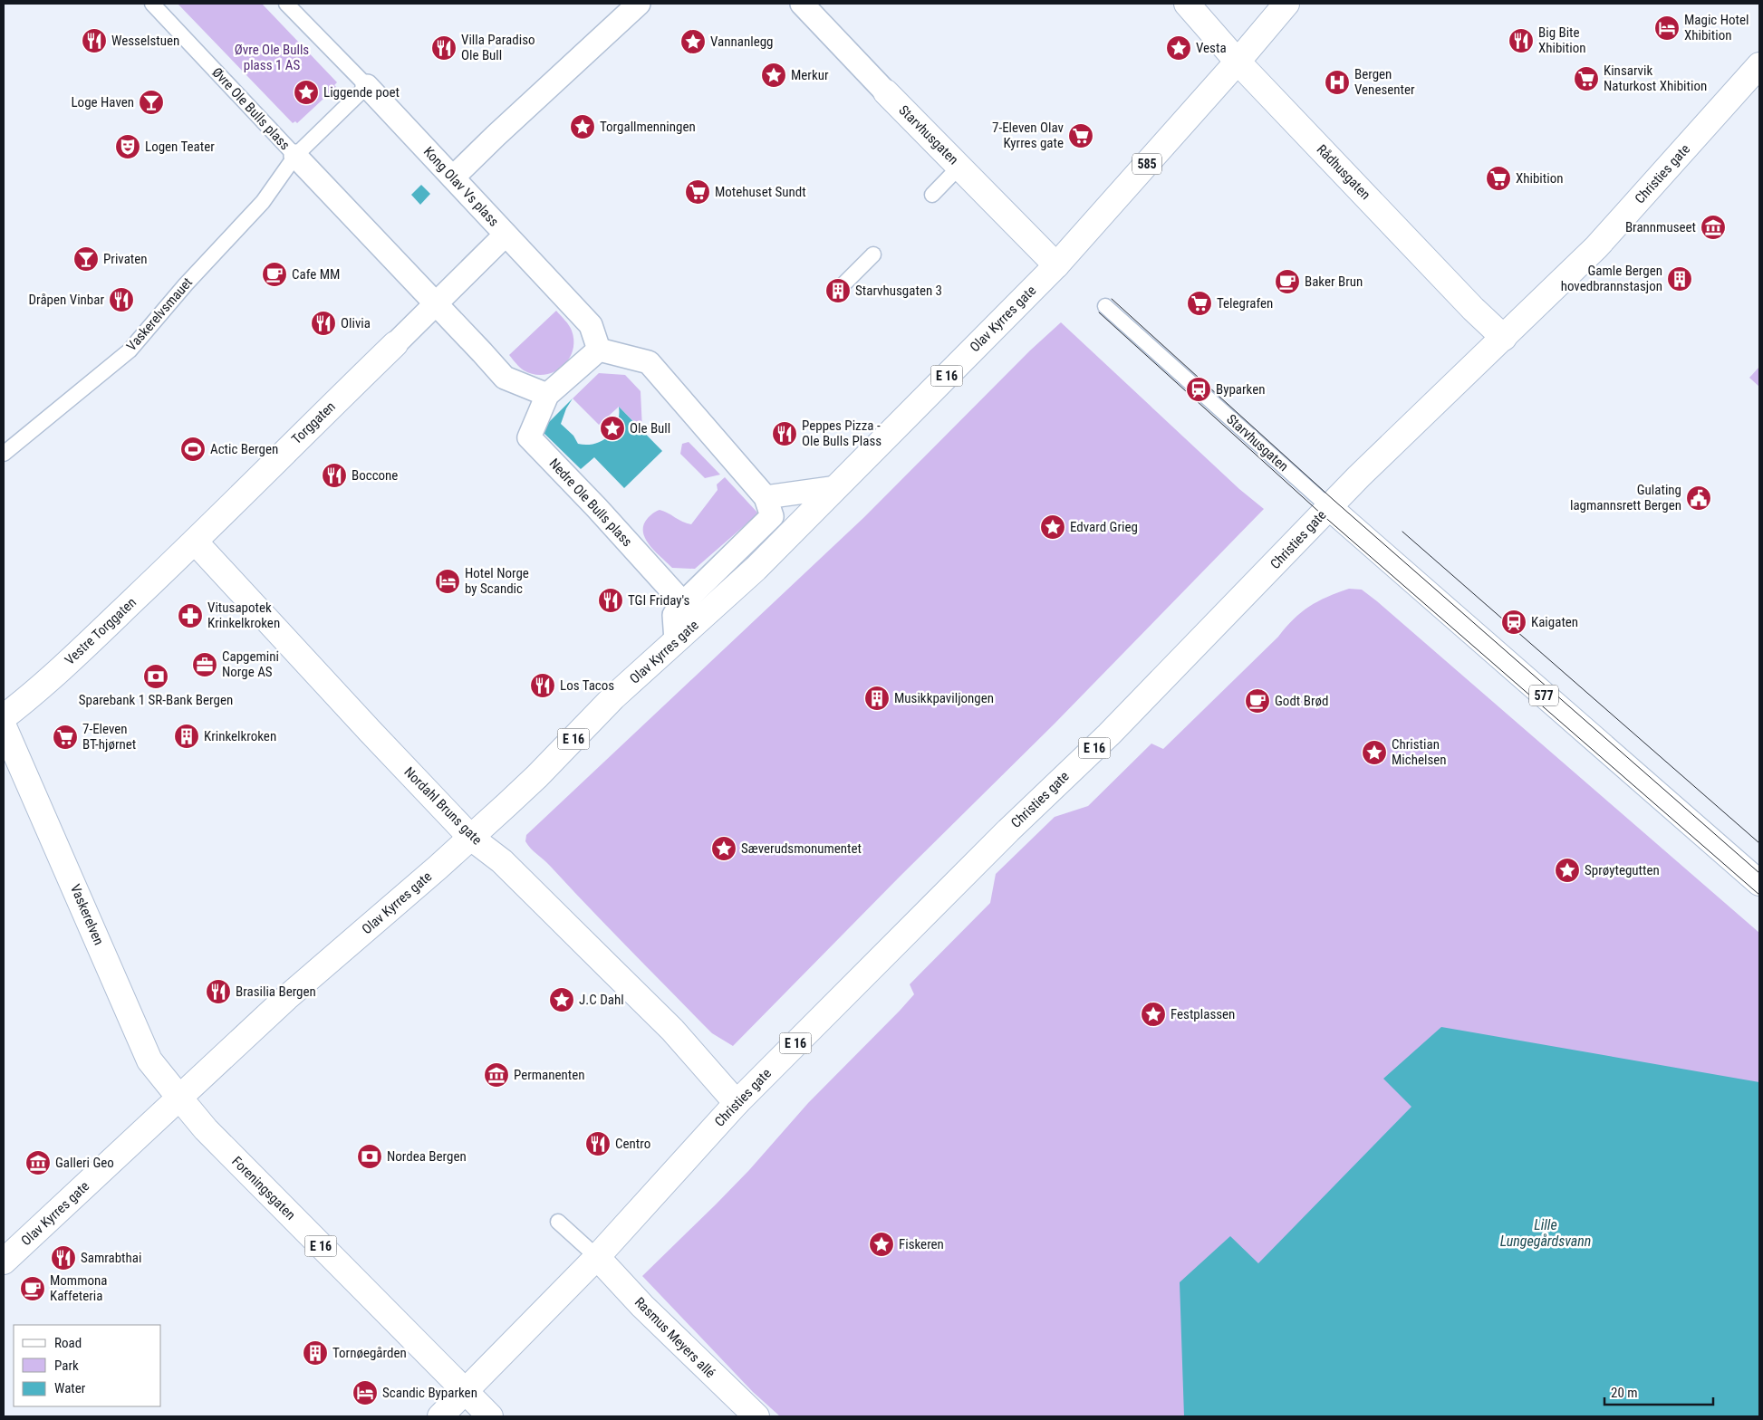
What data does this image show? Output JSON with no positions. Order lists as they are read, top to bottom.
{
  "streets": {
    "main road": [
      "Starvhusgaten",
      "585",
      "Rådhusgaten",
      "Christies gate",
      "Olav Kyrres gate",
      "E 16",
      "Torggaten",
      "Vestre Torggaten",
      "577",
      "Nordahl Bruns gate",
      "Vaskerelven",
      "Foreningsgaten",
      "Rasmus Meyers allé"
    ],
    "street": ["Kong Olav Vs plass", "Nedre Ole Bulls plass"],
    "lane": ["Øvre Ole Bulls plass", "Vaskerelvsmauet"]
  },
  "crossings": [
    ["Øvre Ole Bulls plass", "Kong Olav Vs plass"],
    ["Øvre Ole Bulls plass", "Vaskerelvsmauet"],
    ["Starvhusgaten", "Christies gate"],
    ["Starvhusgaten", "Olav Kyrres gate"],
    ["Starvhusgaten", "577"],
    ["Rådhusgaten", "Christies gate"],
    ["Rådhusgaten", "Olav Kyrres gate"],
    ["Christies gate", "E 16"],
    ["Christies gate", "577"],
    ["Christies gate", "Nordahl Bruns gate"],
    ["Christies gate", "Foreningsgaten"],
    ["Christies gate", "Rasmus Meyers allé"],
    ["Kong Olav Vs plass", "Torggaten"],
    ["Olav Kyrres gate", "Nordahl Bruns gate"],
    ["Olav Kyrres gate", "Vaskerelven"],
    ["Olav Kyrres gate", "Foreningsgaten"],
    ["E 16", "Foreningsgaten"],
    ["Torggaten", "Vestre Torggaten"],
    ["Torggaten", "Nordahl Bruns gate"],
    ["Vestre Torggaten", "Nordahl Bruns gate"],
    ["Vestre Torggaten", "Vaskerelven"],
    ["Vaskerelven", "Foreningsgaten"]
  ],
  "water": ["Lille Lungegårdsvann"],
  "parks": ["Øvre Ole Bulls plass 1 AS"],
  "places": {
    "hotel": ["Magic Hotel Xhibition", "Hotel Norge by Scandic", "Scandic Byparken"],
    "restaurant": [
      "Wesselstuen",
      "Big Bite Xhibition",
      "Villa Paradiso Ole Bull",
      "Dråpen Vinbar",
      "Olivia",
      "Peppes Pizza - Ole Bulls Plass",
      "Boccone",
      "TGI Friday's",
      "Los Tacos",
      "Brasilia Bergen",
      "Centro",
      "Samrabthai"
    ],
    "place": [
      "Vannanlegg",
      "Vesta",
      "Merkur",
      "Liggende poet",
      "Torgallmenningen",
      "Ole Bull",
      "Edvard Grieg",
      "Christian Michelsen",
      "Sæverudsmonumentet",
      "Sprøytegutten",
      "J.C Dahl",
      "Festplassen",
      "Fiskeren"
    ],
    "supermarket": [
      "Kinsarvik Naturkost Xhibition",
      "7-Eleven Olav Kyrres gate",
      "Xhibition",
      "Motehuset Sundt",
      "Telegrafen",
      "7-Eleven BT-hjørnet"
    ],
    "hospital": ["Bergen Venesenter"],
    "bar": ["Loge Haven", "Privaten"],
    "theatre": ["Logen Teater"],
    "museum": ["Brannmuseet", "Permanenten", "Galleri Geo"],
    "cafe": [
      "Cafe MM",
      "Baker Brun",
      "Godt Brød",
      "Mommona Kaffeteria"
    ],
    "building": [
      "Gamle Bergen hovedbrannstasjon",
      "Starvhusgaten 3",
      "Musikkpaviljongen",
      "Krinkelkroken",
      "Tornøegården"
    ],
    "station": ["Byparken", "Kaigaten"],
    "sports": ["Actic Bergen"],
    "public building": ["Gulating lagmannsrett Bergen"],
    "pharmacy": ["Vitusapotek Krinkelkroken"],
    "office": ["Capgemini Norge AS"],
    "bank": ["Sparebank 1 SR-Bank Bergen", "Nordea Bergen"]
  },
  "legend": ["Road", "Park", "Water"],
  "scale_bar": "20 m"
}
